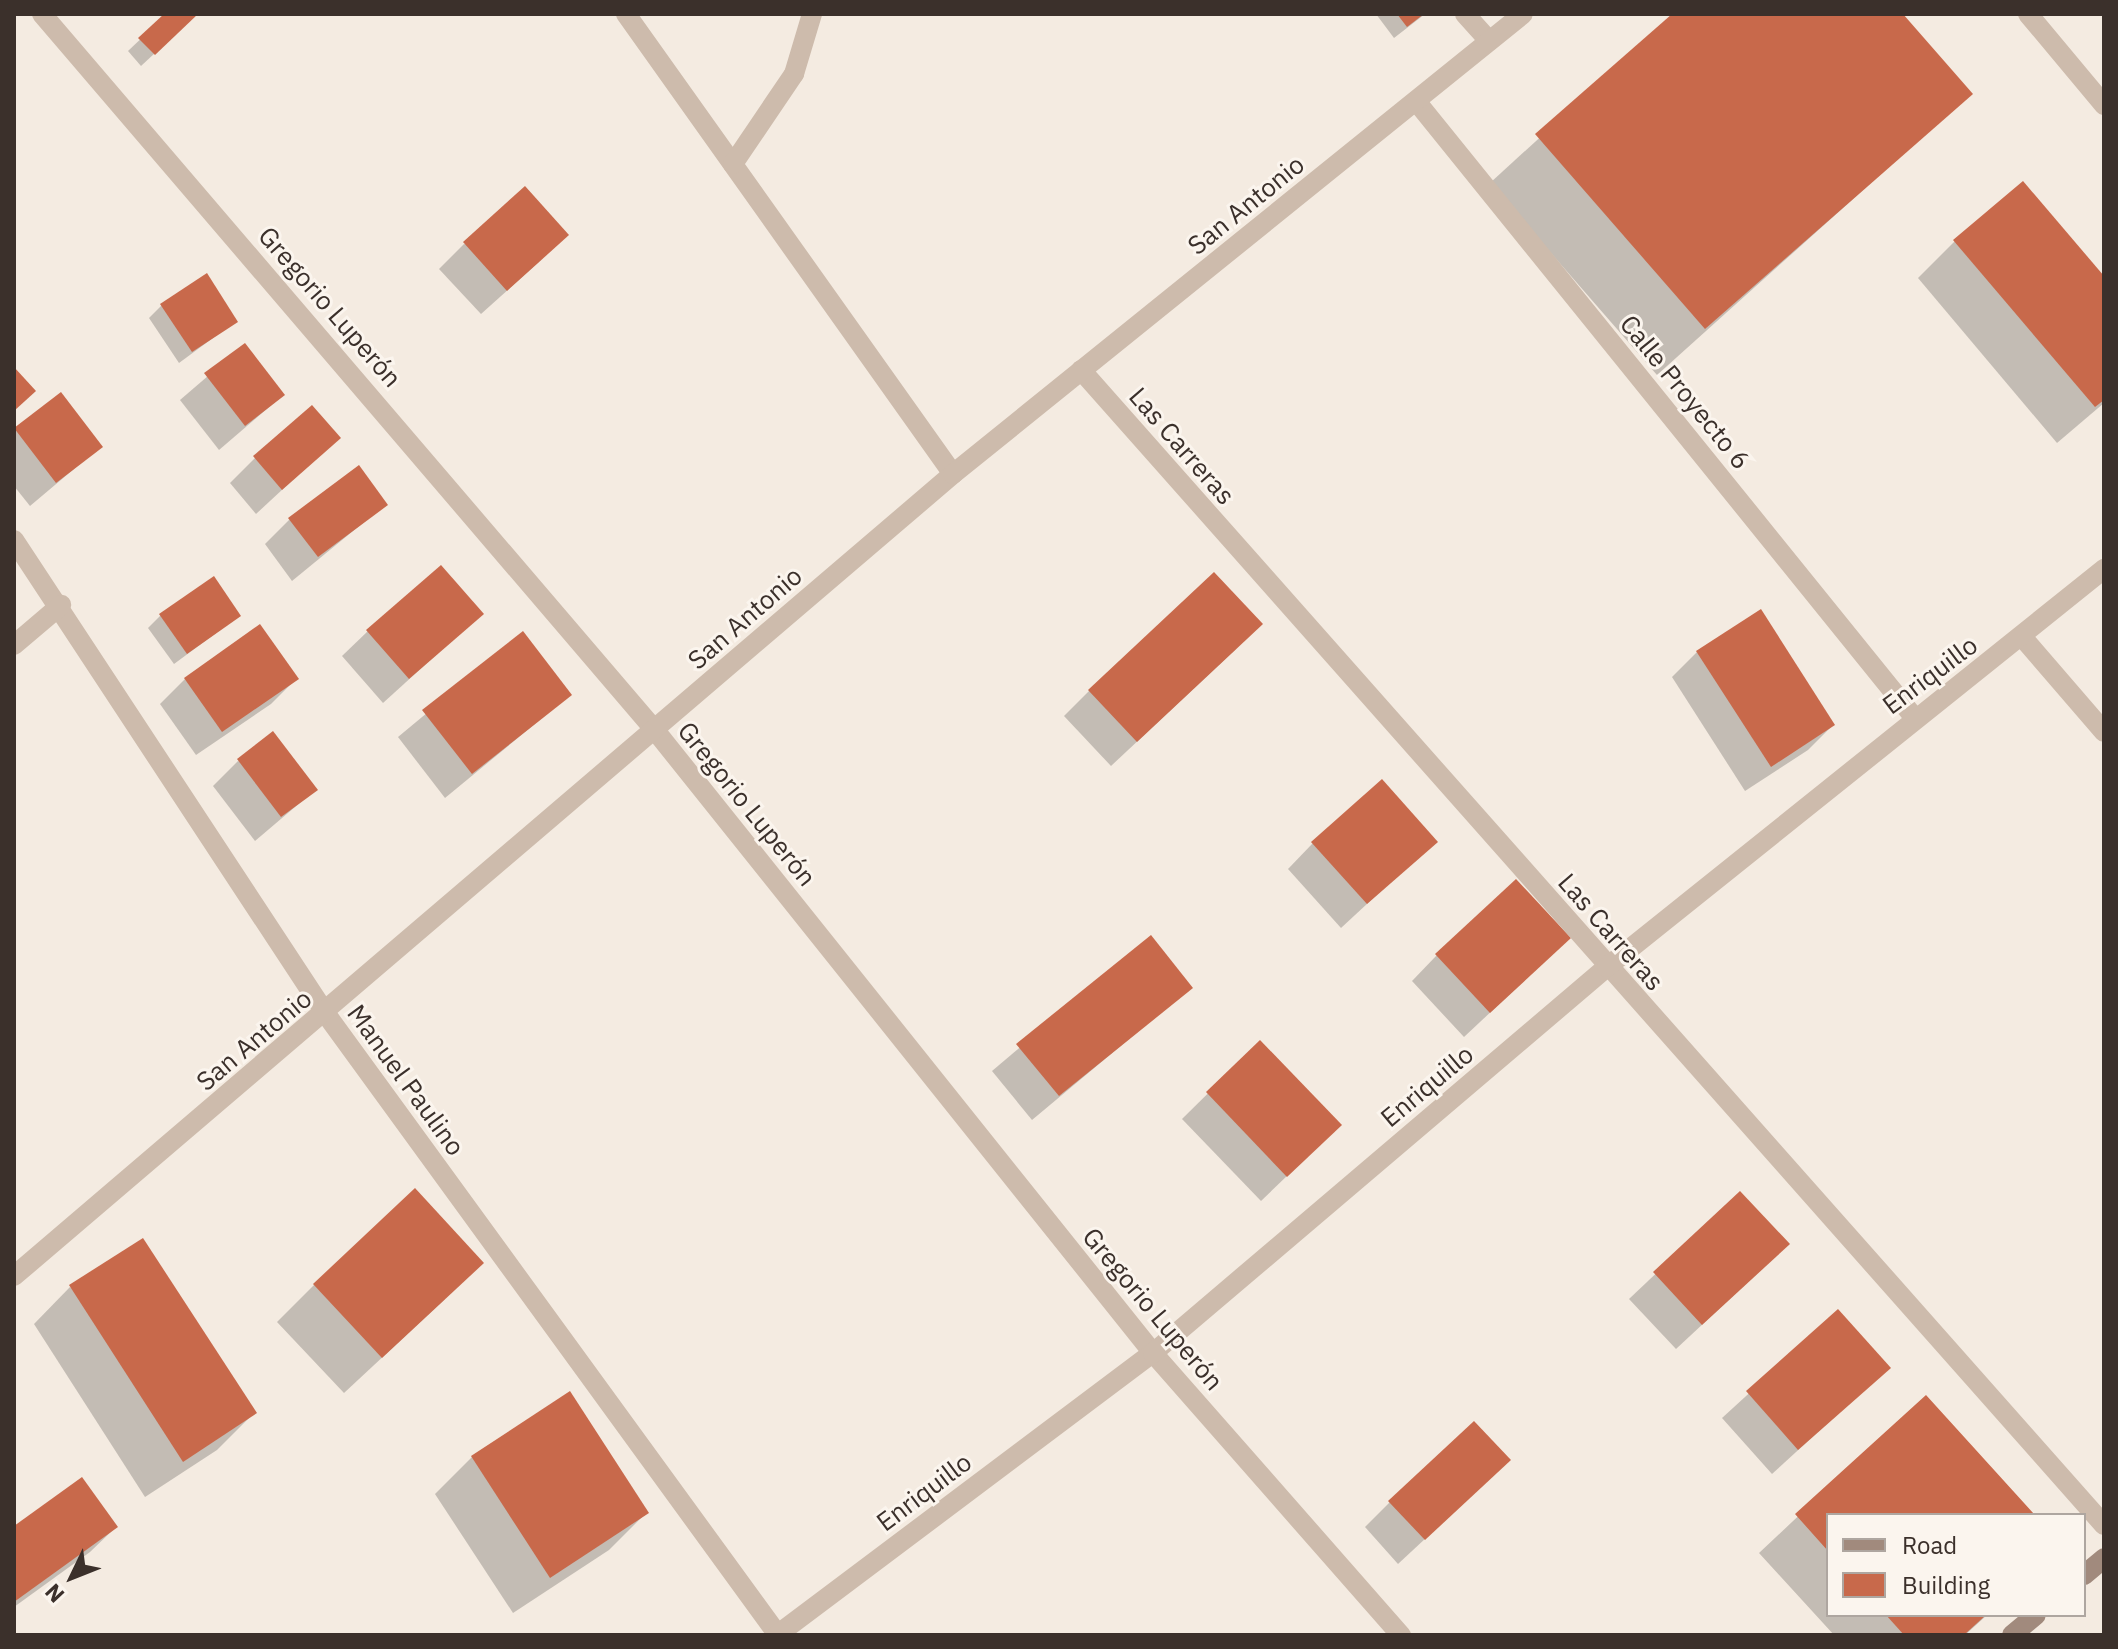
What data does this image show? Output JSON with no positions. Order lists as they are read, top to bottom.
{
  "streets": {
    "street": [
      "San Antonio",
      "Gregorio Luperón",
      "Calle Proyecto 6",
      "Las Carreras",
      "Enriquillo",
      "Manuel Paulino"
    ]
  },
  "crossings": [
    ["San Antonio", "Gregorio Luperón"],
    ["San Antonio", "Calle Proyecto 6"],
    ["San Antonio", "Las Carreras"],
    ["San Antonio", "Manuel Paulino"],
    ["Gregorio Luperón", "Enriquillo"],
    ["Calle Proyecto 6", "Enriquillo"],
    ["Las Carreras", "Enriquillo"],
    ["Enriquillo", "Manuel Paulino"]
  ],
  "legend": ["Road", "Building"],
  "north": "bottom left"
}
